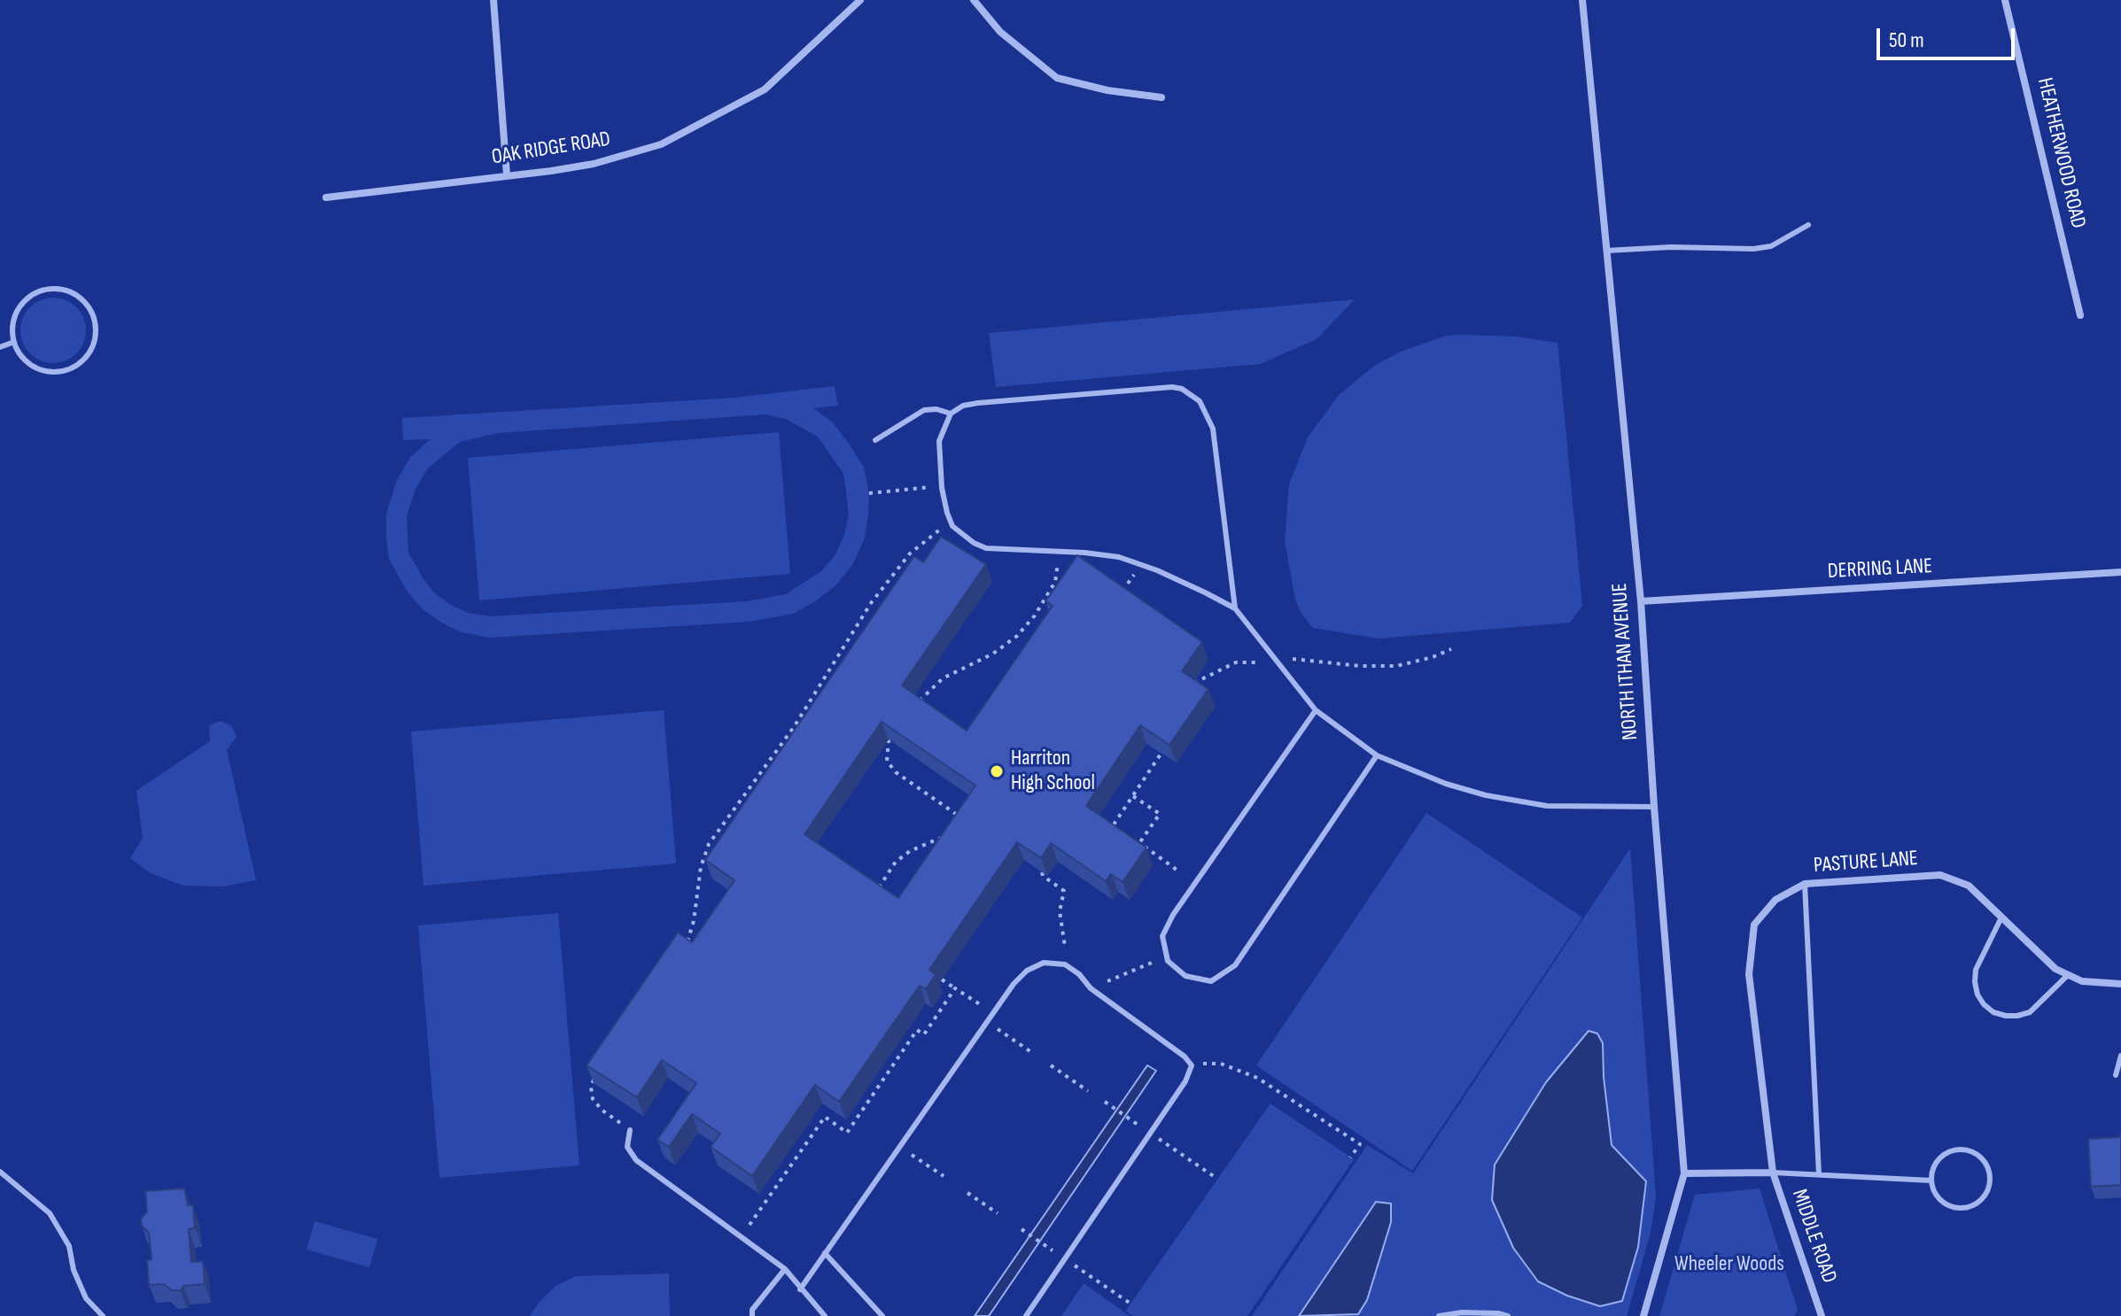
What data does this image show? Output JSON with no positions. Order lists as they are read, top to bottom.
{
  "streets": {
    "street": [
      "OAK RIDGE ROAD",
      "HEATHERWOOD ROAD",
      "DERRING LANE",
      "NORTH ITHAN AVENUE",
      "PASTURE LANE",
      "MIDDLE ROAD"
    ]
  },
  "crossings": [
    ["DERRING LANE", "NORTH ITHAN AVENUE"],
    ["NORTH ITHAN AVENUE", "MIDDLE ROAD"],
    ["PASTURE LANE", "MIDDLE ROAD"]
  ],
  "parks": ["Wheeler Woods"],
  "places": ["Harriton High School"],
  "scale_bar": "50 m"
}
